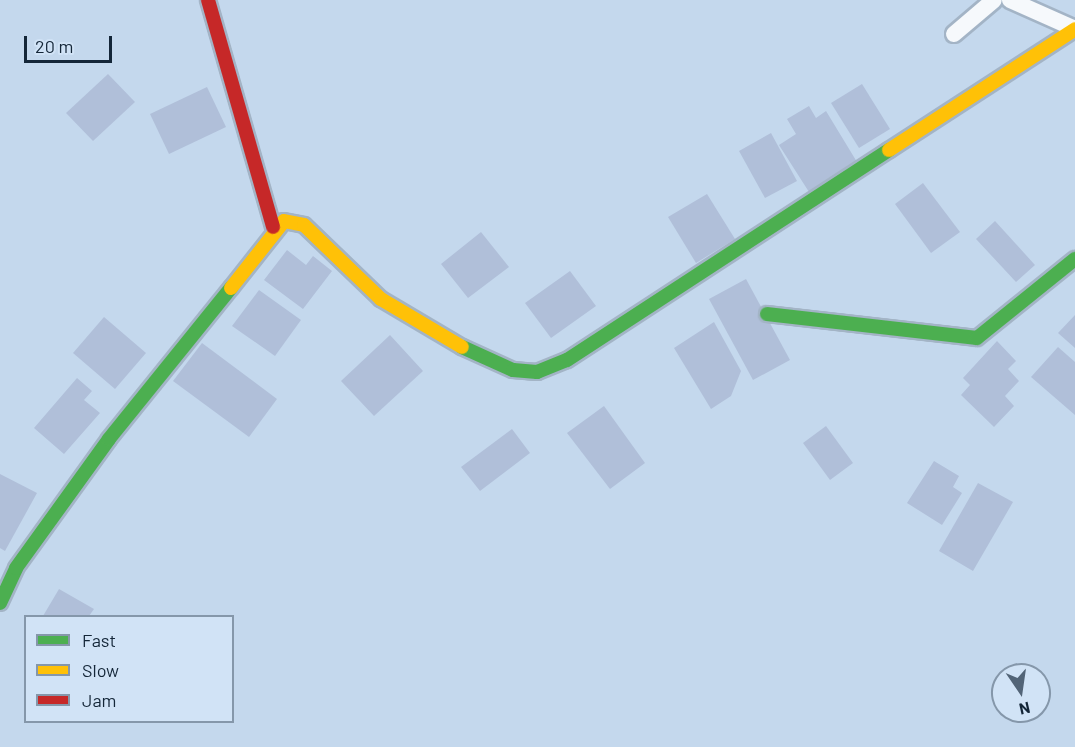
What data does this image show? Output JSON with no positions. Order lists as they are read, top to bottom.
{
  "legend": ["Fast", "Slow", "Jam"],
  "scale_bar": "20 m",
  "north": "bottom"
}
